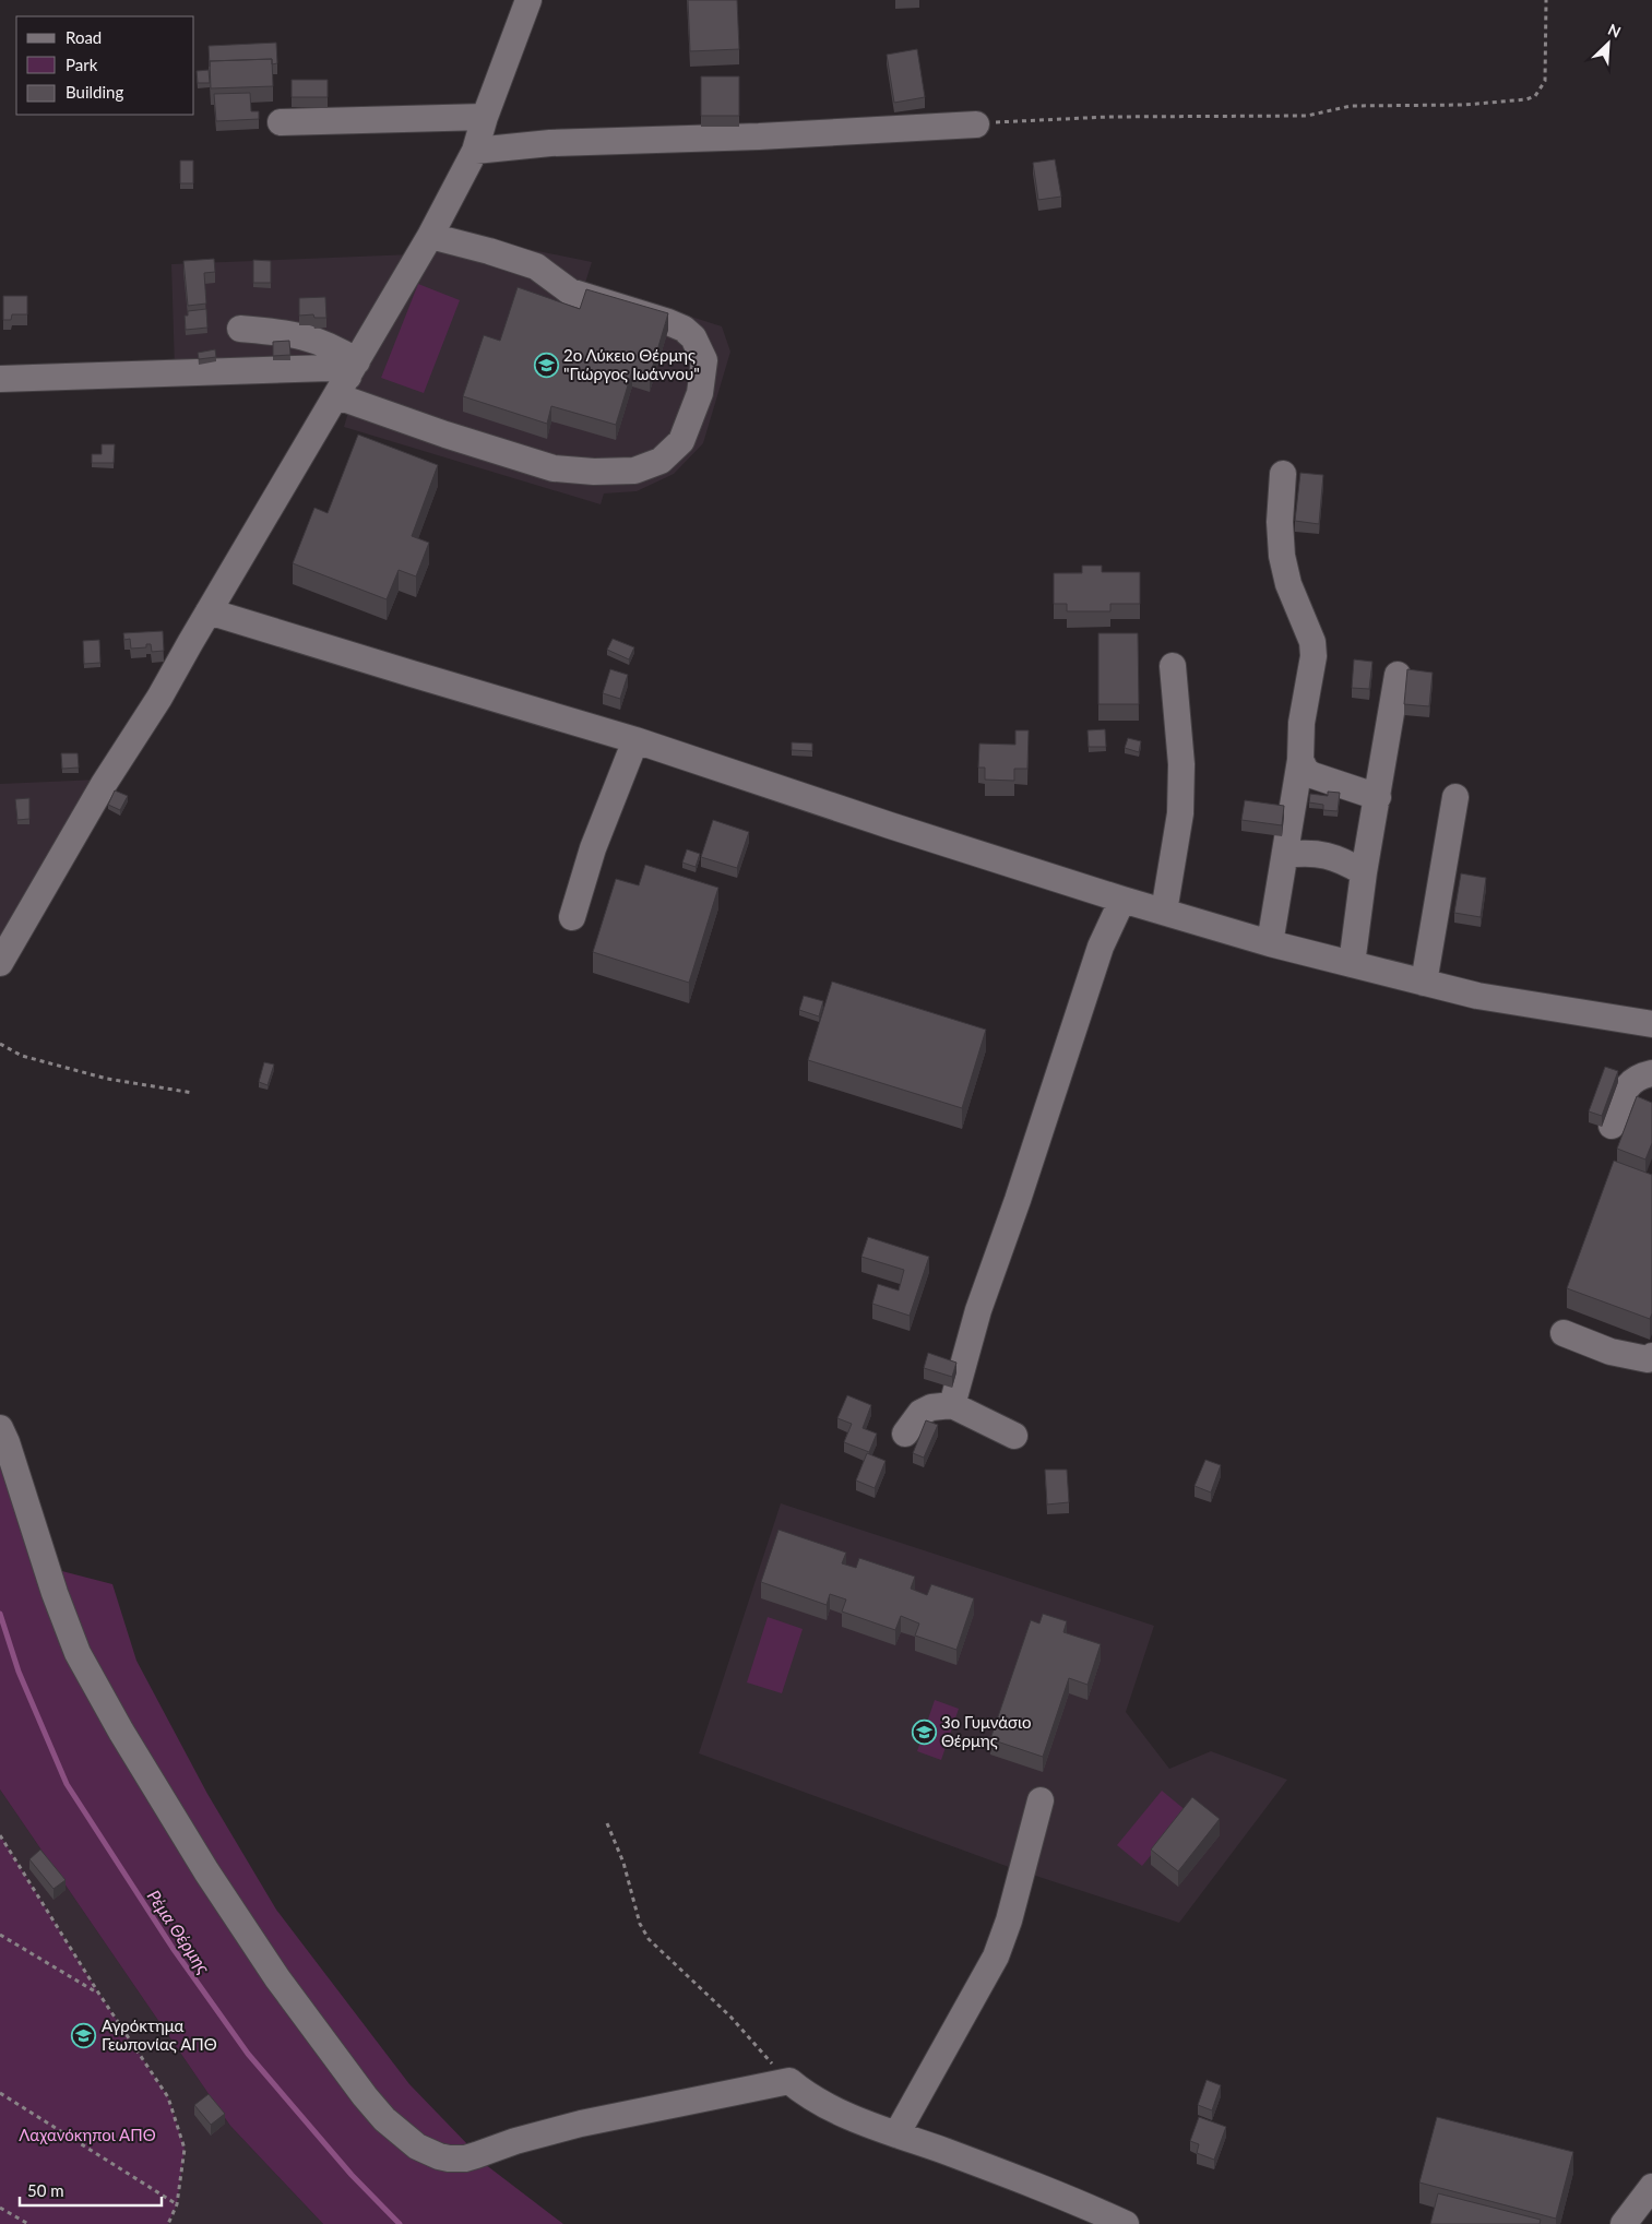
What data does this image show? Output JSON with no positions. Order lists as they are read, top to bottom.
{
  "water": ["Ρέμα Θέρμης"],
  "parks": ["Λαχανόκηποι ΑΠΘ"],
  "places": {
    "school or university": ["2ο Λύκειο Θέρμης \"Γιώργος Ιωάννου\"", "3ο Γυμνάσιο Θέρμης", "Αγρόκτημα Γεωπονίας ΑΠΘ"]
  },
  "legend": ["Road", "Park", "Building"],
  "scale_bar": "50 m",
  "north": "top right"
}
